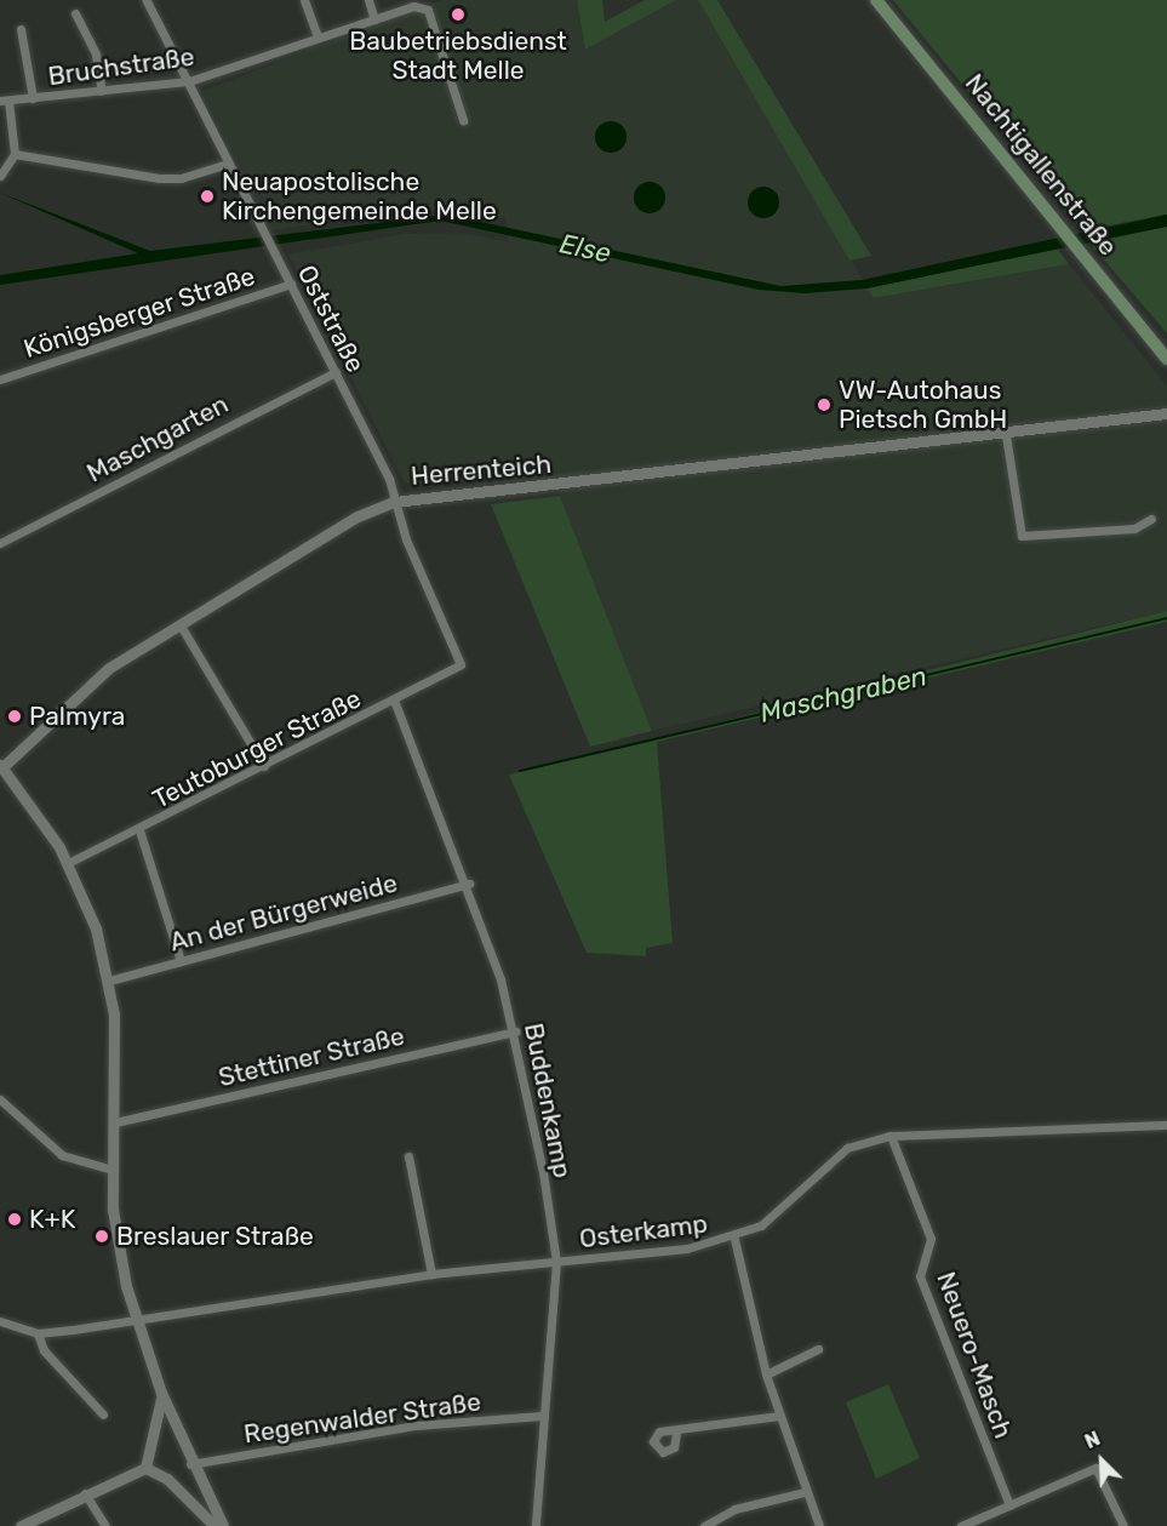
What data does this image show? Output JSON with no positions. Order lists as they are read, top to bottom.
{
  "streets": {
    "main road": ["Nachtigallenstraße"],
    "street": [
      "Bruchstraße",
      "Königsberger Straße",
      "Oststraße",
      "Maschgarten",
      "Herrenteich",
      "Teutoburger Straße",
      "An der Bürgerweide",
      "Stettiner Straße",
      "Buddenkamp",
      "Osterkamp",
      "Neuero-Masch",
      "Regenwalder Straße"
    ]
  },
  "crossings": [
    ["Bruchstraße", "Oststraße"],
    ["Königsberger Straße", "Oststraße"],
    ["Oststraße", "Maschgarten"],
    ["Oststraße", "Herrenteich"],
    ["Oststraße", "Teutoburger Straße"],
    ["Teutoburger Straße", "Buddenkamp"],
    ["An der Bürgerweide", "Buddenkamp"],
    ["Stettiner Straße", "Buddenkamp"],
    ["Buddenkamp", "Osterkamp"],
    ["Buddenkamp", "Regenwalder Straße"],
    ["Osterkamp", "Neuero-Masch"]
  ],
  "water": ["Else", "Maschgraben"],
  "places": [
    "Baubetriebsdienst Stadt Melle",
    "Neuapostolische Kirchengemeinde Melle",
    "VW-Autohaus Pietsch GmbH",
    "Palmyra",
    "K+K",
    "Breslauer Straße"
  ],
  "north": "top left"
}
